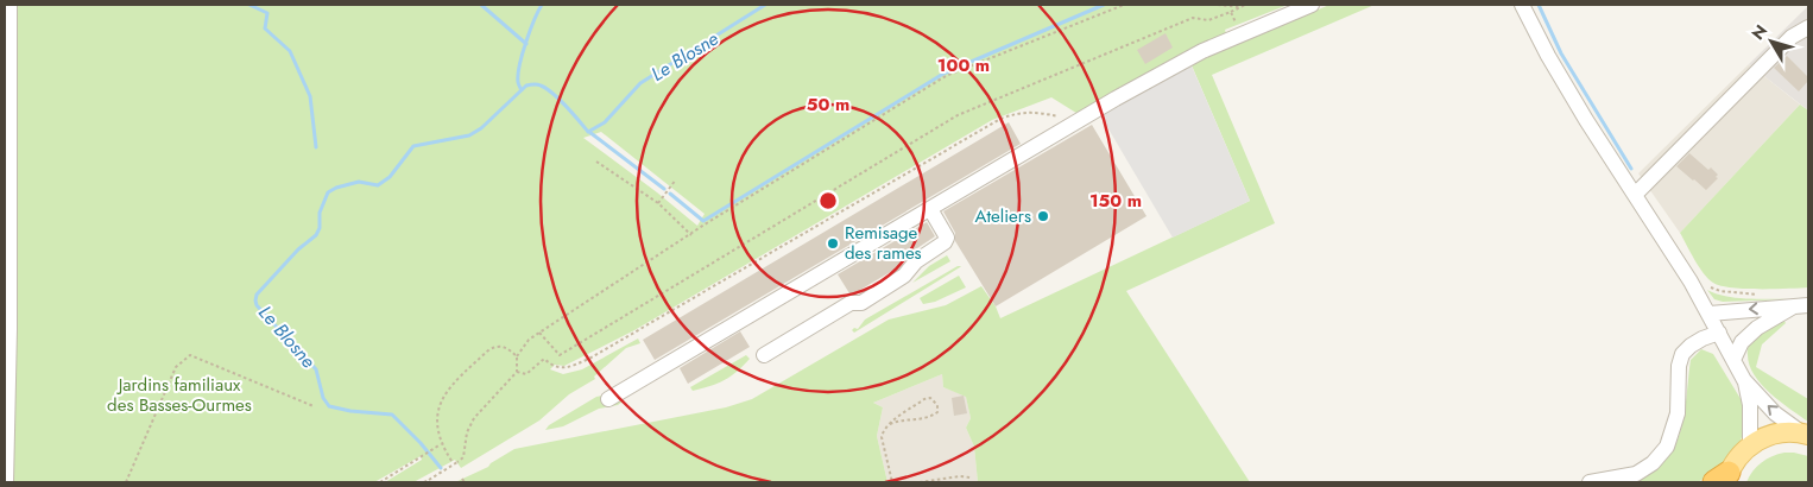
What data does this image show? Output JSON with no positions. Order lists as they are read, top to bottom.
{
  "water": ["Le Blosne"],
  "parks": ["Jardins familiaux des Basses-Ourmes"],
  "places": ["Ateliers", "Remisage des rames"],
  "north": "top left",
  "rings": ["100 m", "50 m", "150 m"]
}
